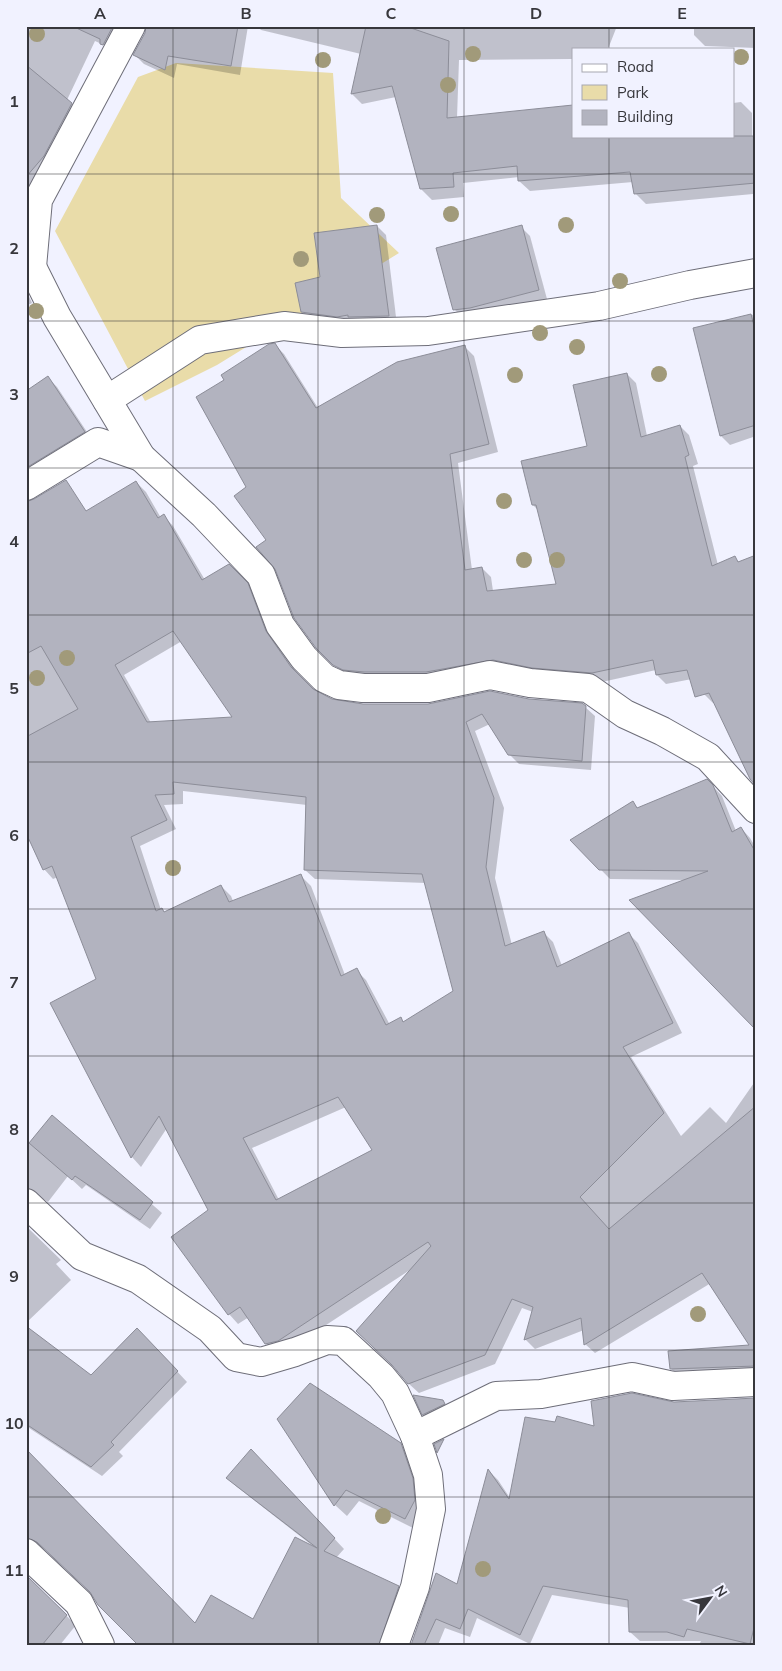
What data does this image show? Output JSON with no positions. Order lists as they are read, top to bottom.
{
  "legend": ["Road", "Park", "Building"],
  "north": "top right",
  "grid": {
    "columns": [
      "A",
      "B",
      "C",
      "D",
      "E"
    ],
    "rows": [
      "1",
      "2",
      "3",
      "4",
      "5",
      "6",
      "7",
      "8",
      "9",
      "10",
      "11"
    ]
  }
}
